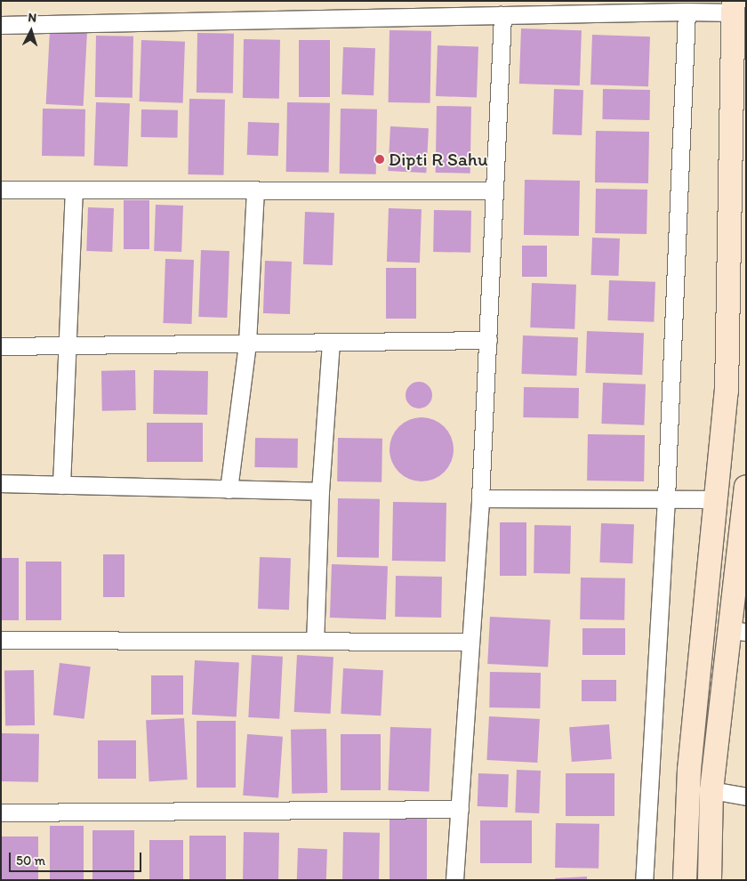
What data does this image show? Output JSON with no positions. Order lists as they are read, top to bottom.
{
  "places": ["Dipti R Sahu"],
  "scale_bar": "50 m",
  "north": "top"
}
